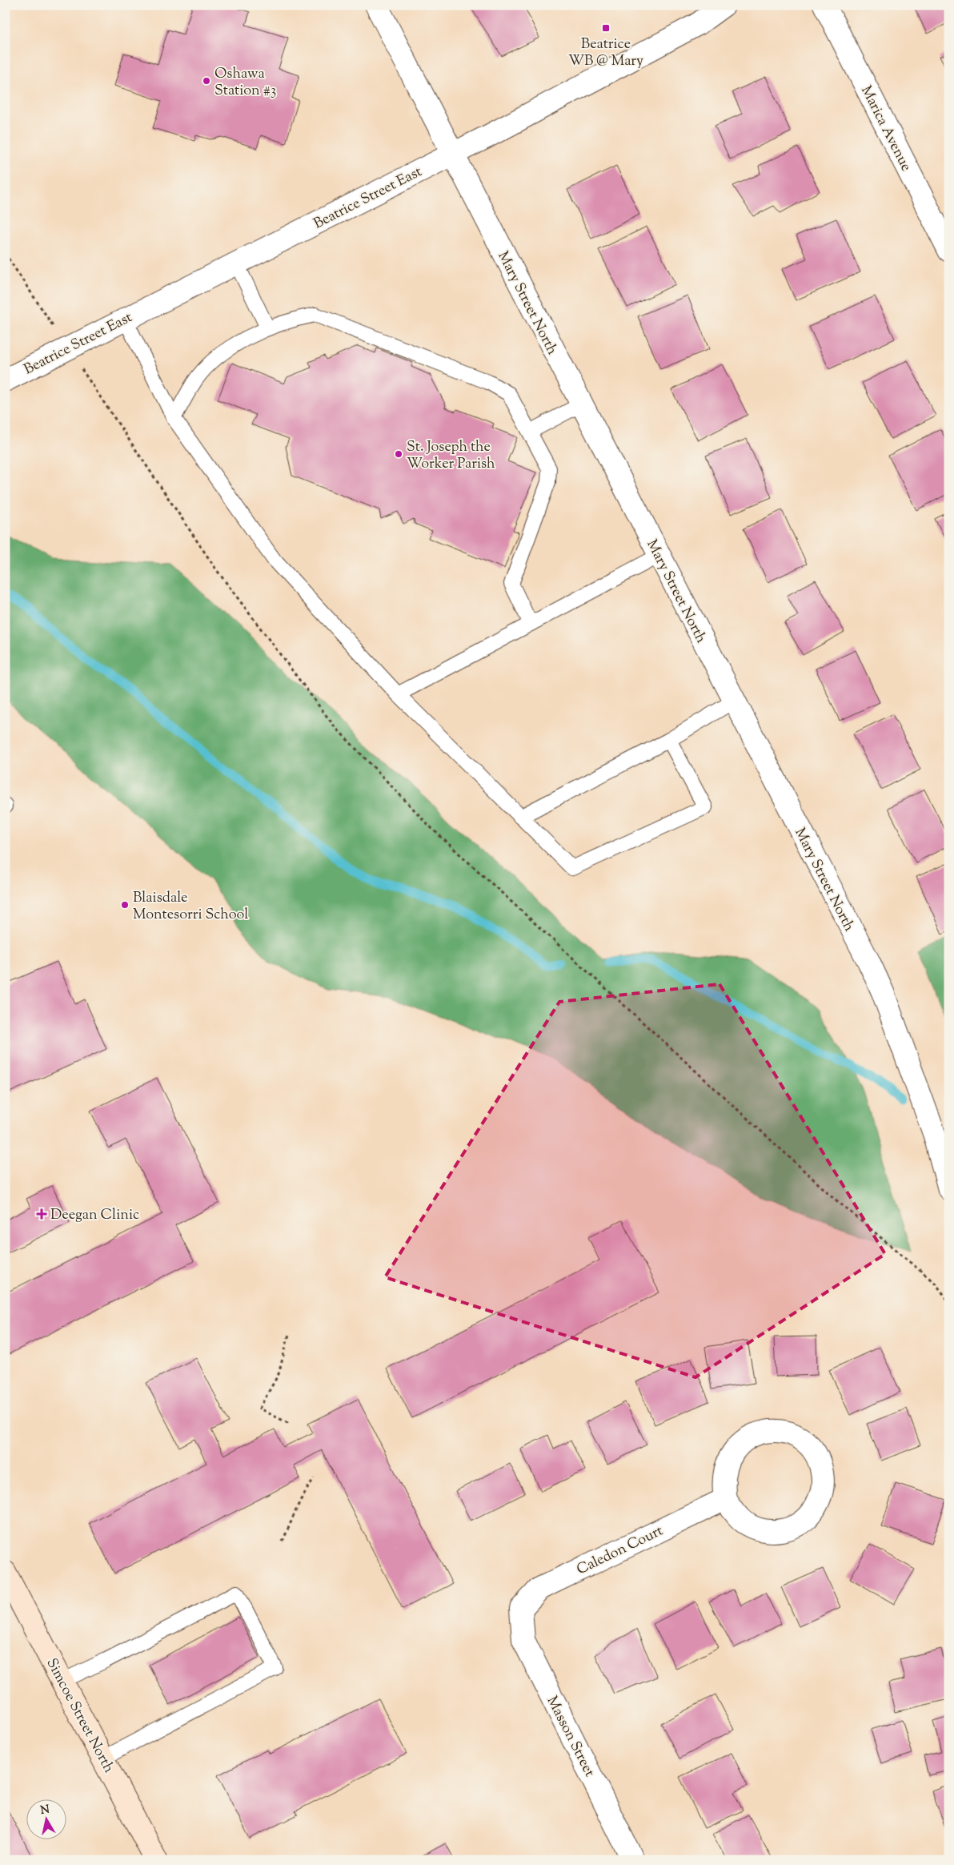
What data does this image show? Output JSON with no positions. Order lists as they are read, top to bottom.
{
  "streets": {
    "main road": ["Simcoe Street North"],
    "street": [
      "Marica Avenue",
      "Beatrice Street East",
      "Mary Street North",
      "Caledon Court",
      "Masson Street"
    ]
  },
  "crossings": [
    ["Beatrice Street East", "Mary Street North"],
    ["Caledon Court", "Masson Street"]
  ],
  "places": {
    "transit": ["Beatrice WB @ Mary"],
    "other": ["Oshawa Station #3", "St. Joseph the Worker Parish", "Blaisdale Montesorri School"],
    "health": ["Deegan Clinic"]
  },
  "north": "top"
}
